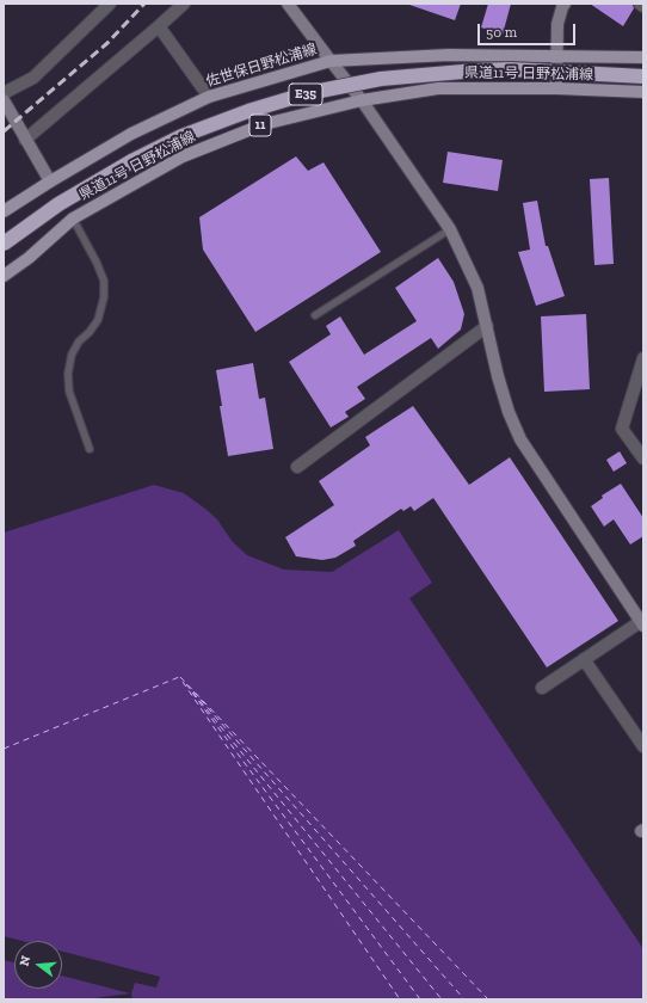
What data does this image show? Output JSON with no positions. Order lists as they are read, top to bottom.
{
  "streets": {
    "highway": ["E35"],
    "main road": ["佐世保日野松浦線", "県道11号 日野松浦線", "11"]
  },
  "crossings": [
    ["佐世保日野松浦線", "県道11号 日野松浦線"]
  ],
  "scale_bar": "50 m",
  "north": "left"
}
